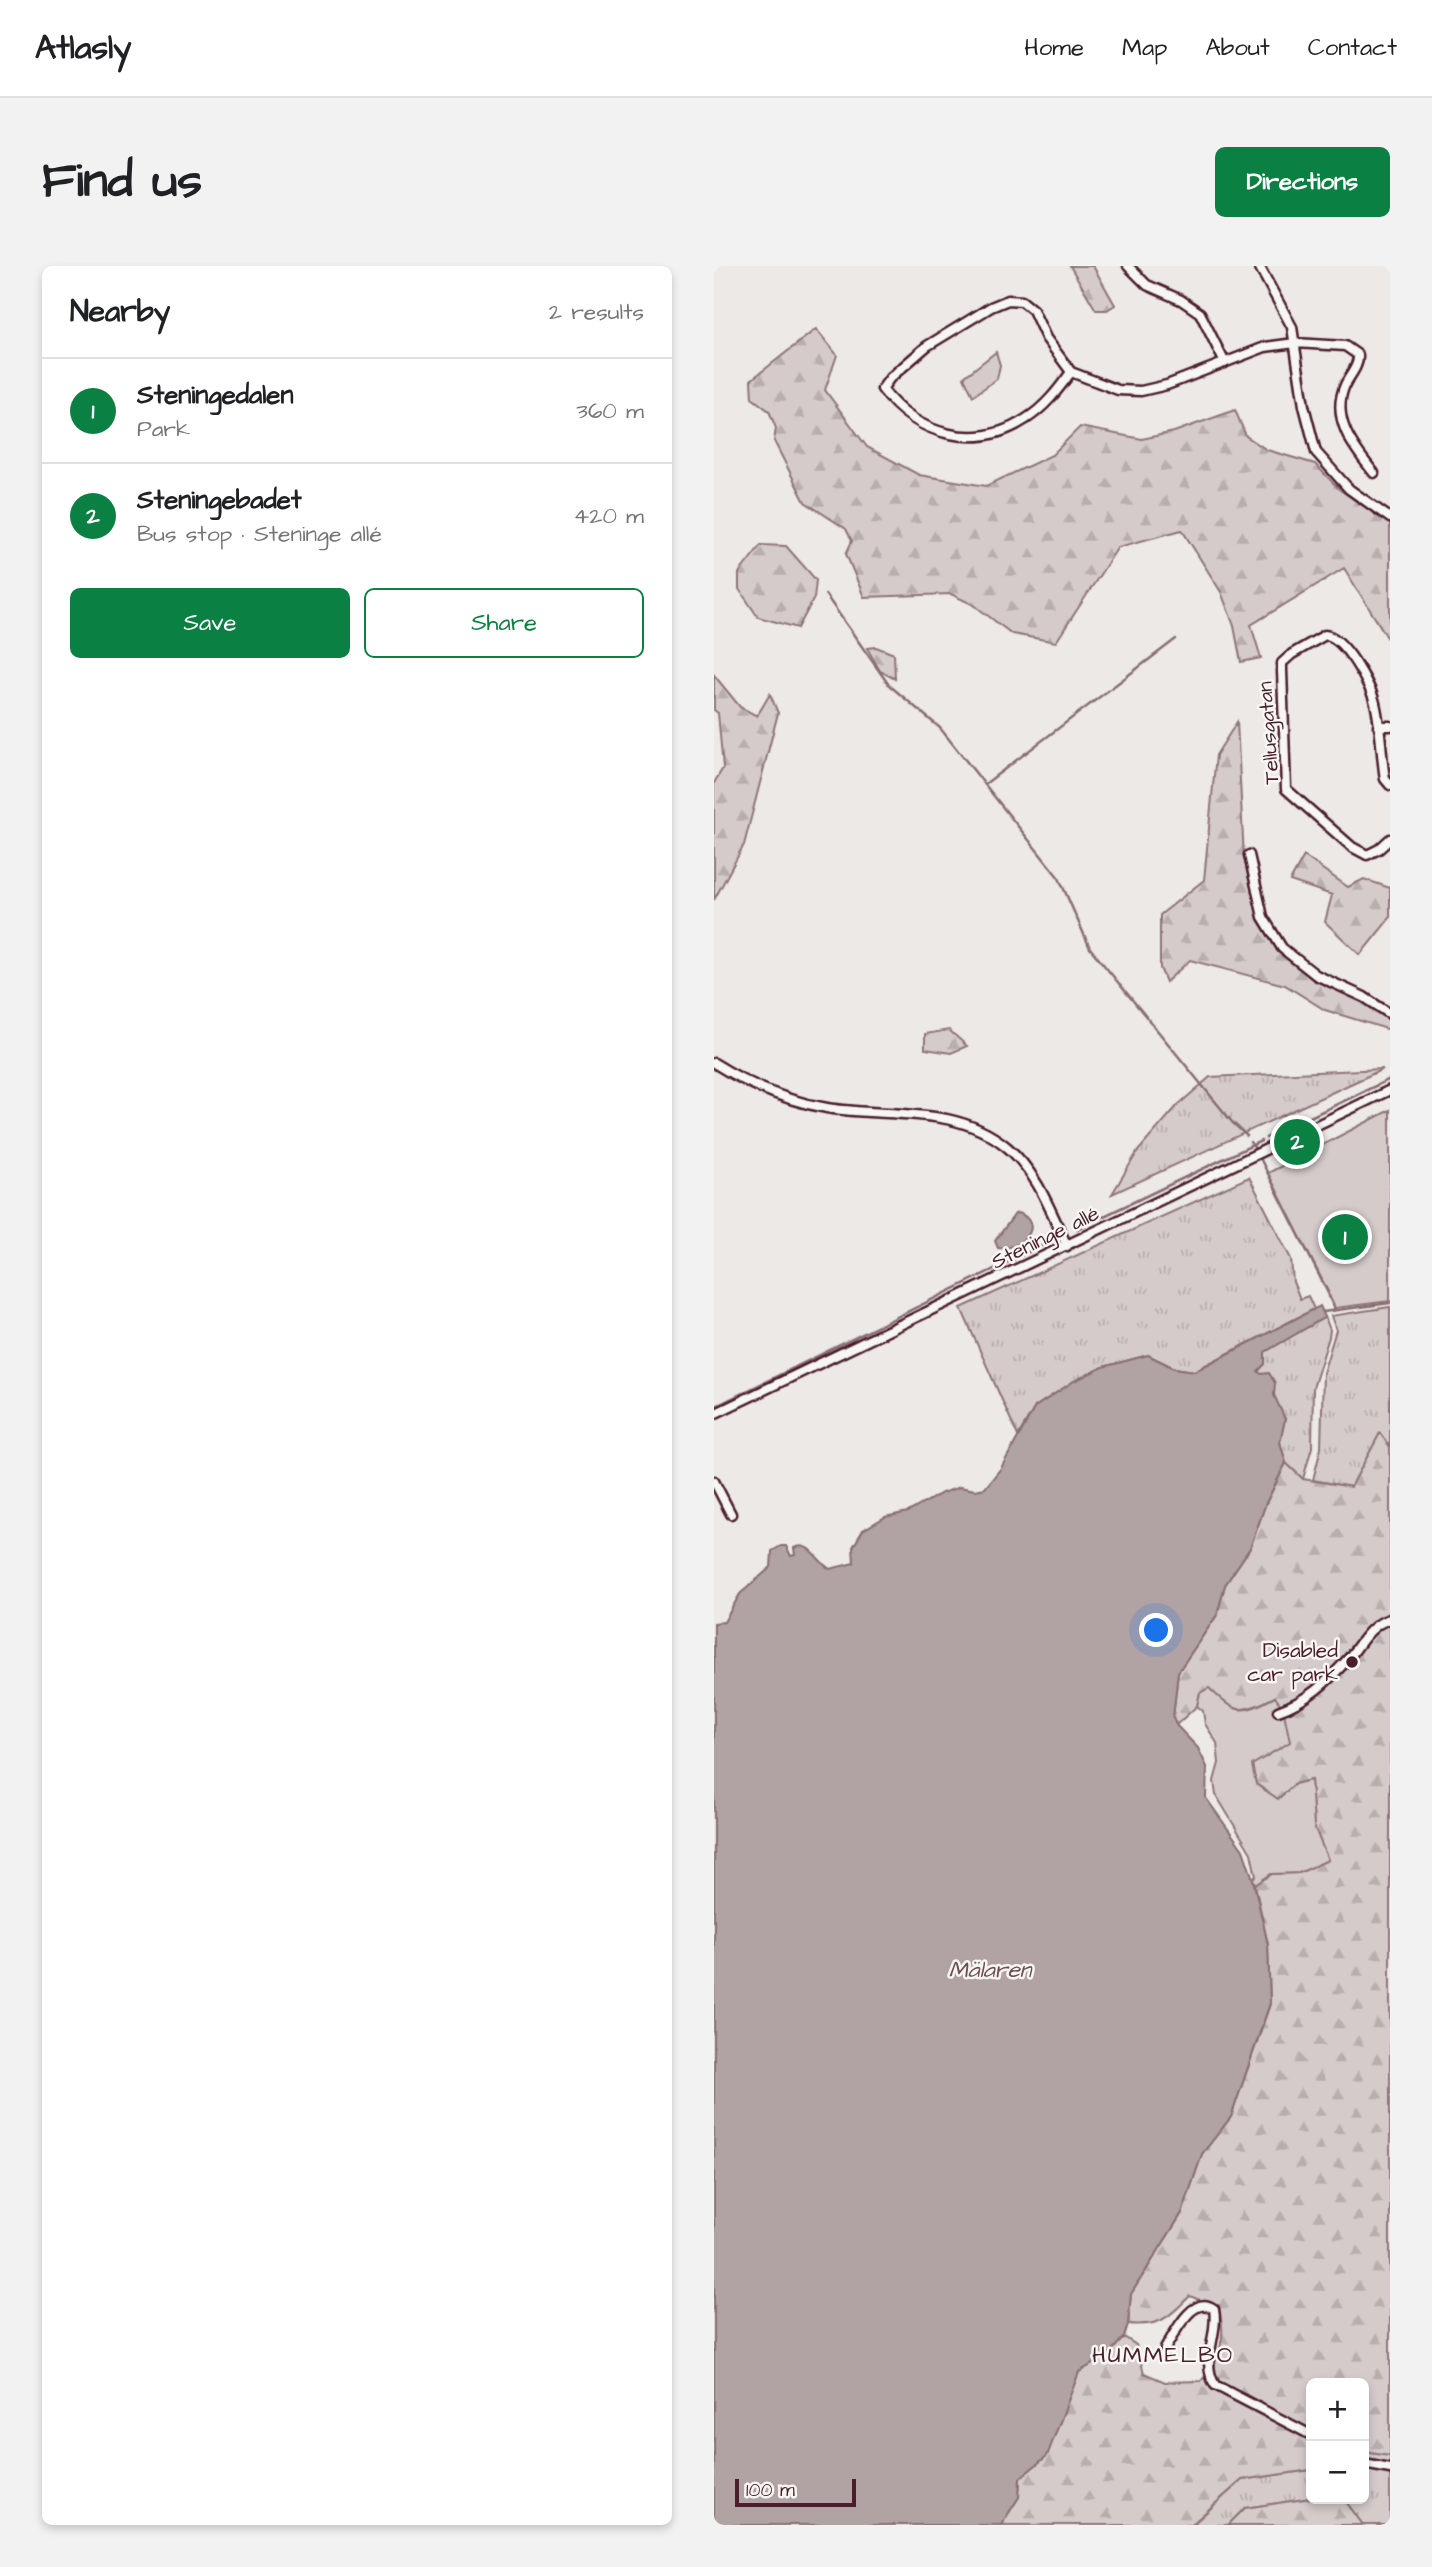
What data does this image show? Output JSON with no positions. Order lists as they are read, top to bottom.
{
  "streets": {
    "street": ["Tellusgatan", "Steninge allé"]
  },
  "districts": ["HUMMELBO"],
  "water": ["Mälaren"],
  "places": ["Disabled car park"],
  "scale_bar": "100 m",
  "page": {
    "header": "Atlasly",
    "nav": [
      "Home",
      "Map",
      "About",
      "Contact"
    ],
    "buttons": [
      "Directions",
      ["Save", "Share"]
    ],
    "title": "Find us",
    "heading": ["Nearby", "2 results"],
    "list": [
      {
        "mark": "1",
        "name": "Steningedalen",
        "note": "Park",
        "value": "360 m"
      },
      {
        "mark": "2",
        "name": "Steningebadet",
        "note": "Bus stop · Steninge allé",
        "value": "420 m"
      }
    ],
    "pins": ["2", "1"],
    "map_buttons": ["+", "−"],
    "scale": "100 m"
  }
}
